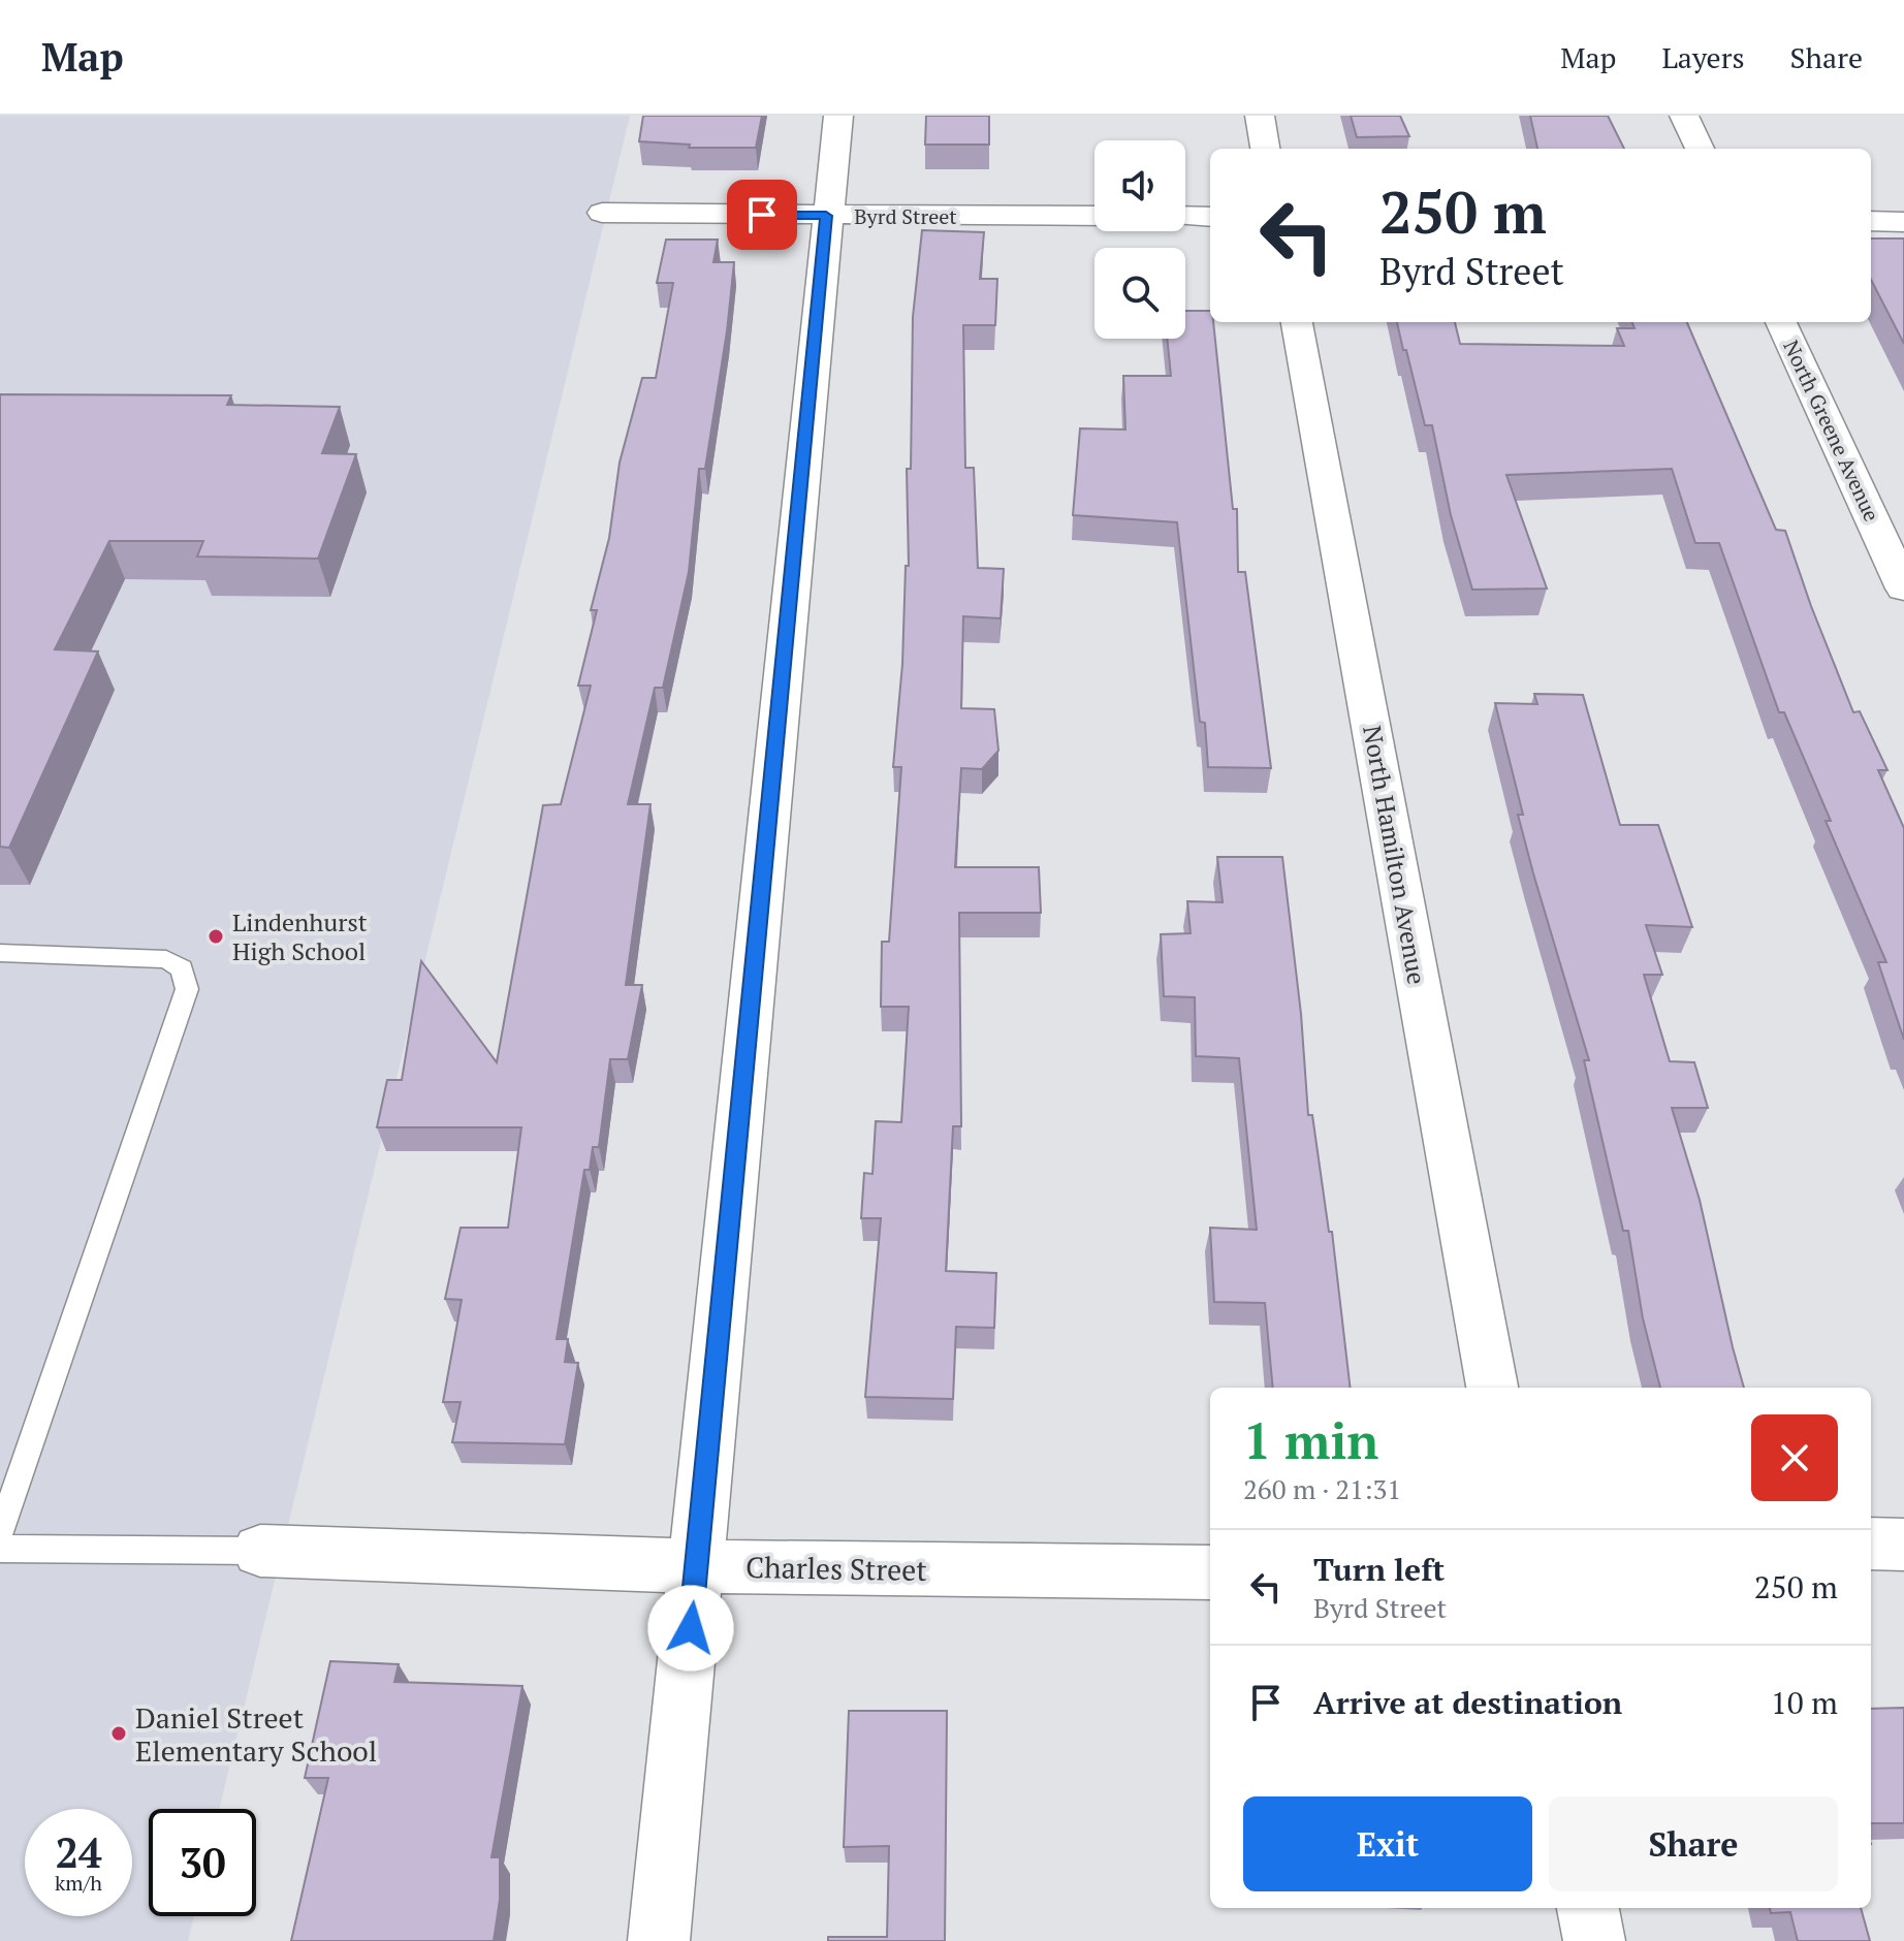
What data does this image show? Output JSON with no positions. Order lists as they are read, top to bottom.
{
  "streets": {
    "street": [
      "Byrd Street",
      "North Greene Avenue",
      "North Hamilton Avenue",
      "Charles Street"
    ]
  },
  "places": ["Lindenhurst High School", "Daniel Street Elementary School"],
  "page": {
    "header": "Map",
    "nav": ["Map", "Layers", "Share"],
    "turn": ["250 m", "Byrd Street"],
    "heading": ["1 min", "260 m · 21:31"],
    "list": [
      {
        "name": "Turn left",
        "note": "Byrd Street",
        "value": "250 m"
      },
      {
        "name": "Arrive at destination",
        "value": "10 m"
      }
    ],
    "buttons": ["Exit", "Share"],
    "speed": "24 km/h",
    "limit": "30"
  }
}
